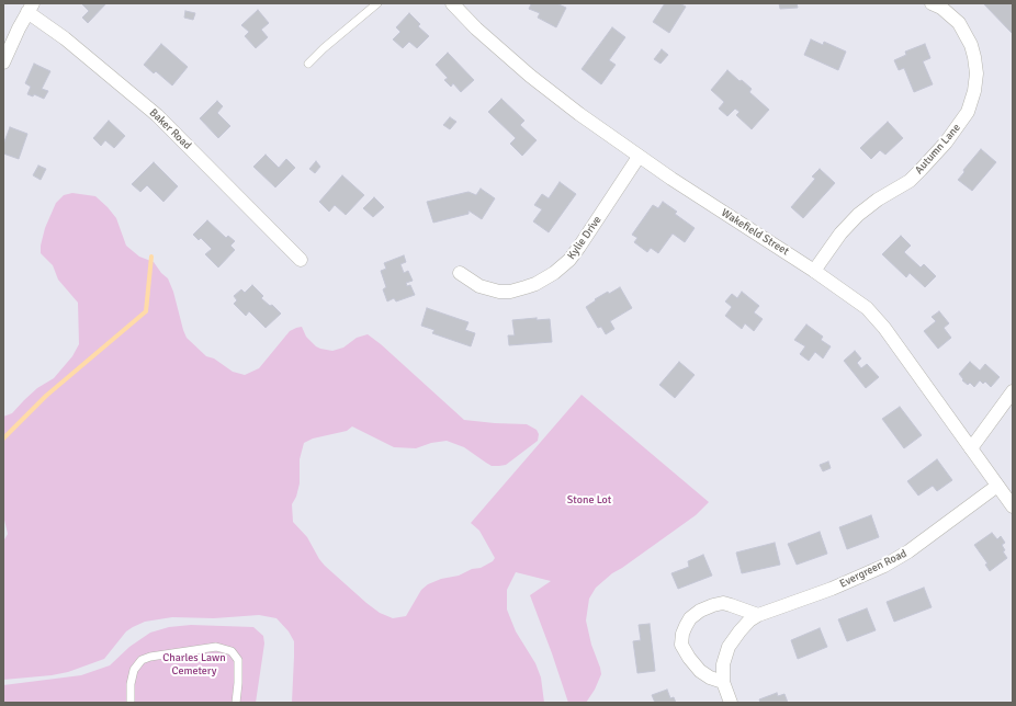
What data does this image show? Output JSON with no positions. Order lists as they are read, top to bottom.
{
  "streets": {
    "street": [
      "Baker Road",
      "Autumn Lane",
      "Wakefield Street",
      "Kylie Drive",
      "Evergreen Road"
    ]
  },
  "crossings": [
    ["Autumn Lane", "Wakefield Street"],
    ["Wakefield Street", "Kylie Drive"],
    ["Wakefield Street", "Evergreen Road"]
  ],
  "parks": ["Stone Lot", "Charles Lawn Cemetery"]
}
